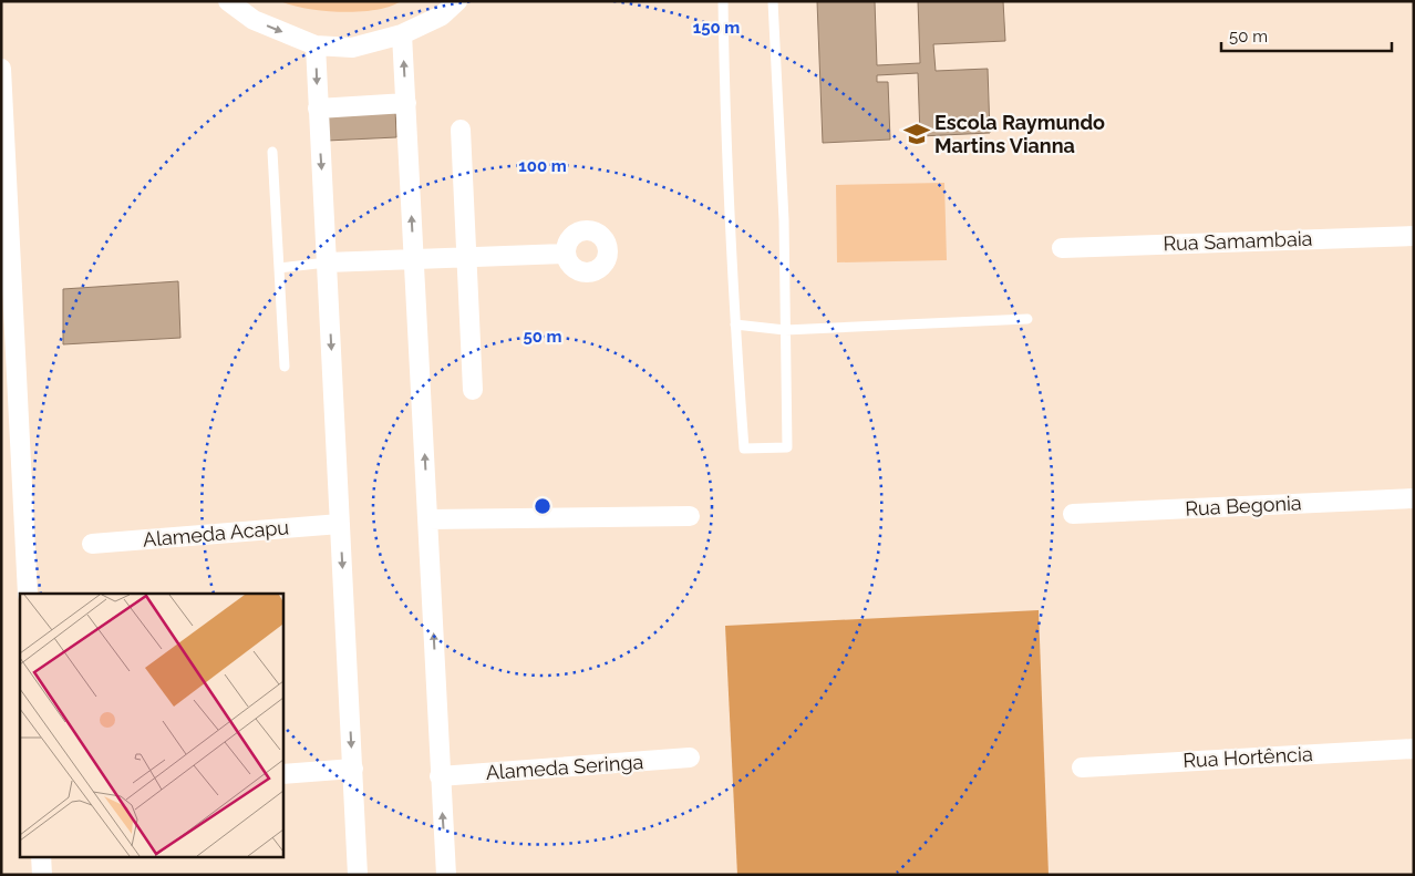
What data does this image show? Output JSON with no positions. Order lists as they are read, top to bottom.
{
  "streets": {
    "street": [
      "Rua Samambaia",
      "Rua Begonia",
      "Alameda Acapu",
      "Rua Hortência",
      "Alameda Seringa"
    ]
  },
  "places": {
    "school or university": ["Escola Raymundo Martins Vianna"]
  },
  "scale_bar": "50 m",
  "rings": ["150 m", "100 m", "50 m"]
}
